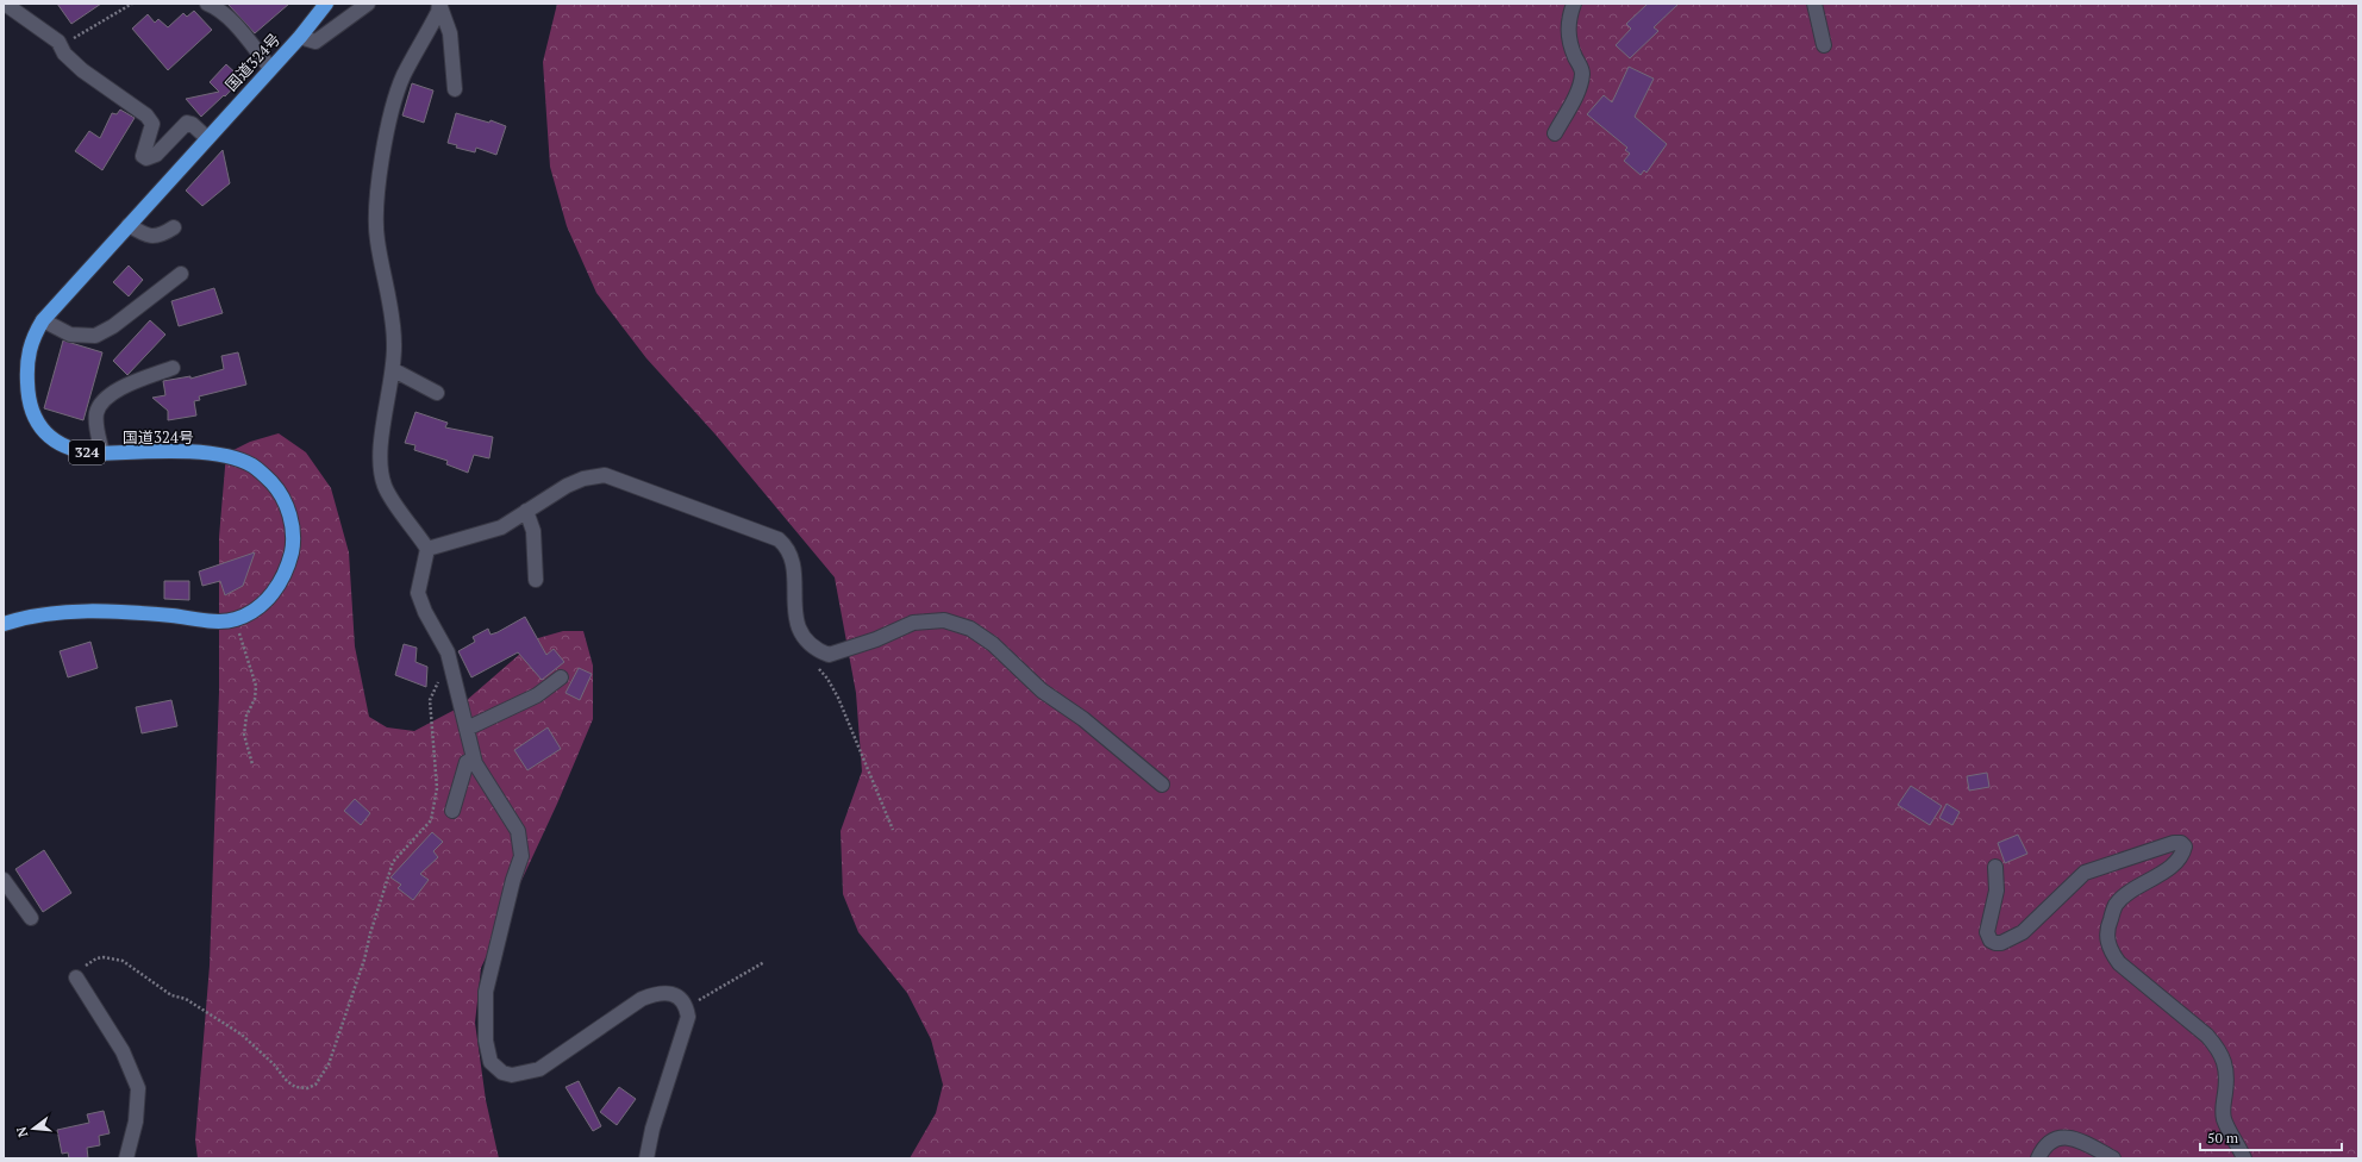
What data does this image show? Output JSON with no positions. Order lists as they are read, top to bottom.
{
  "streets": {
    "highway": ["国道324号", "324"]
  },
  "scale_bar": "50 m",
  "north": "left"
}
